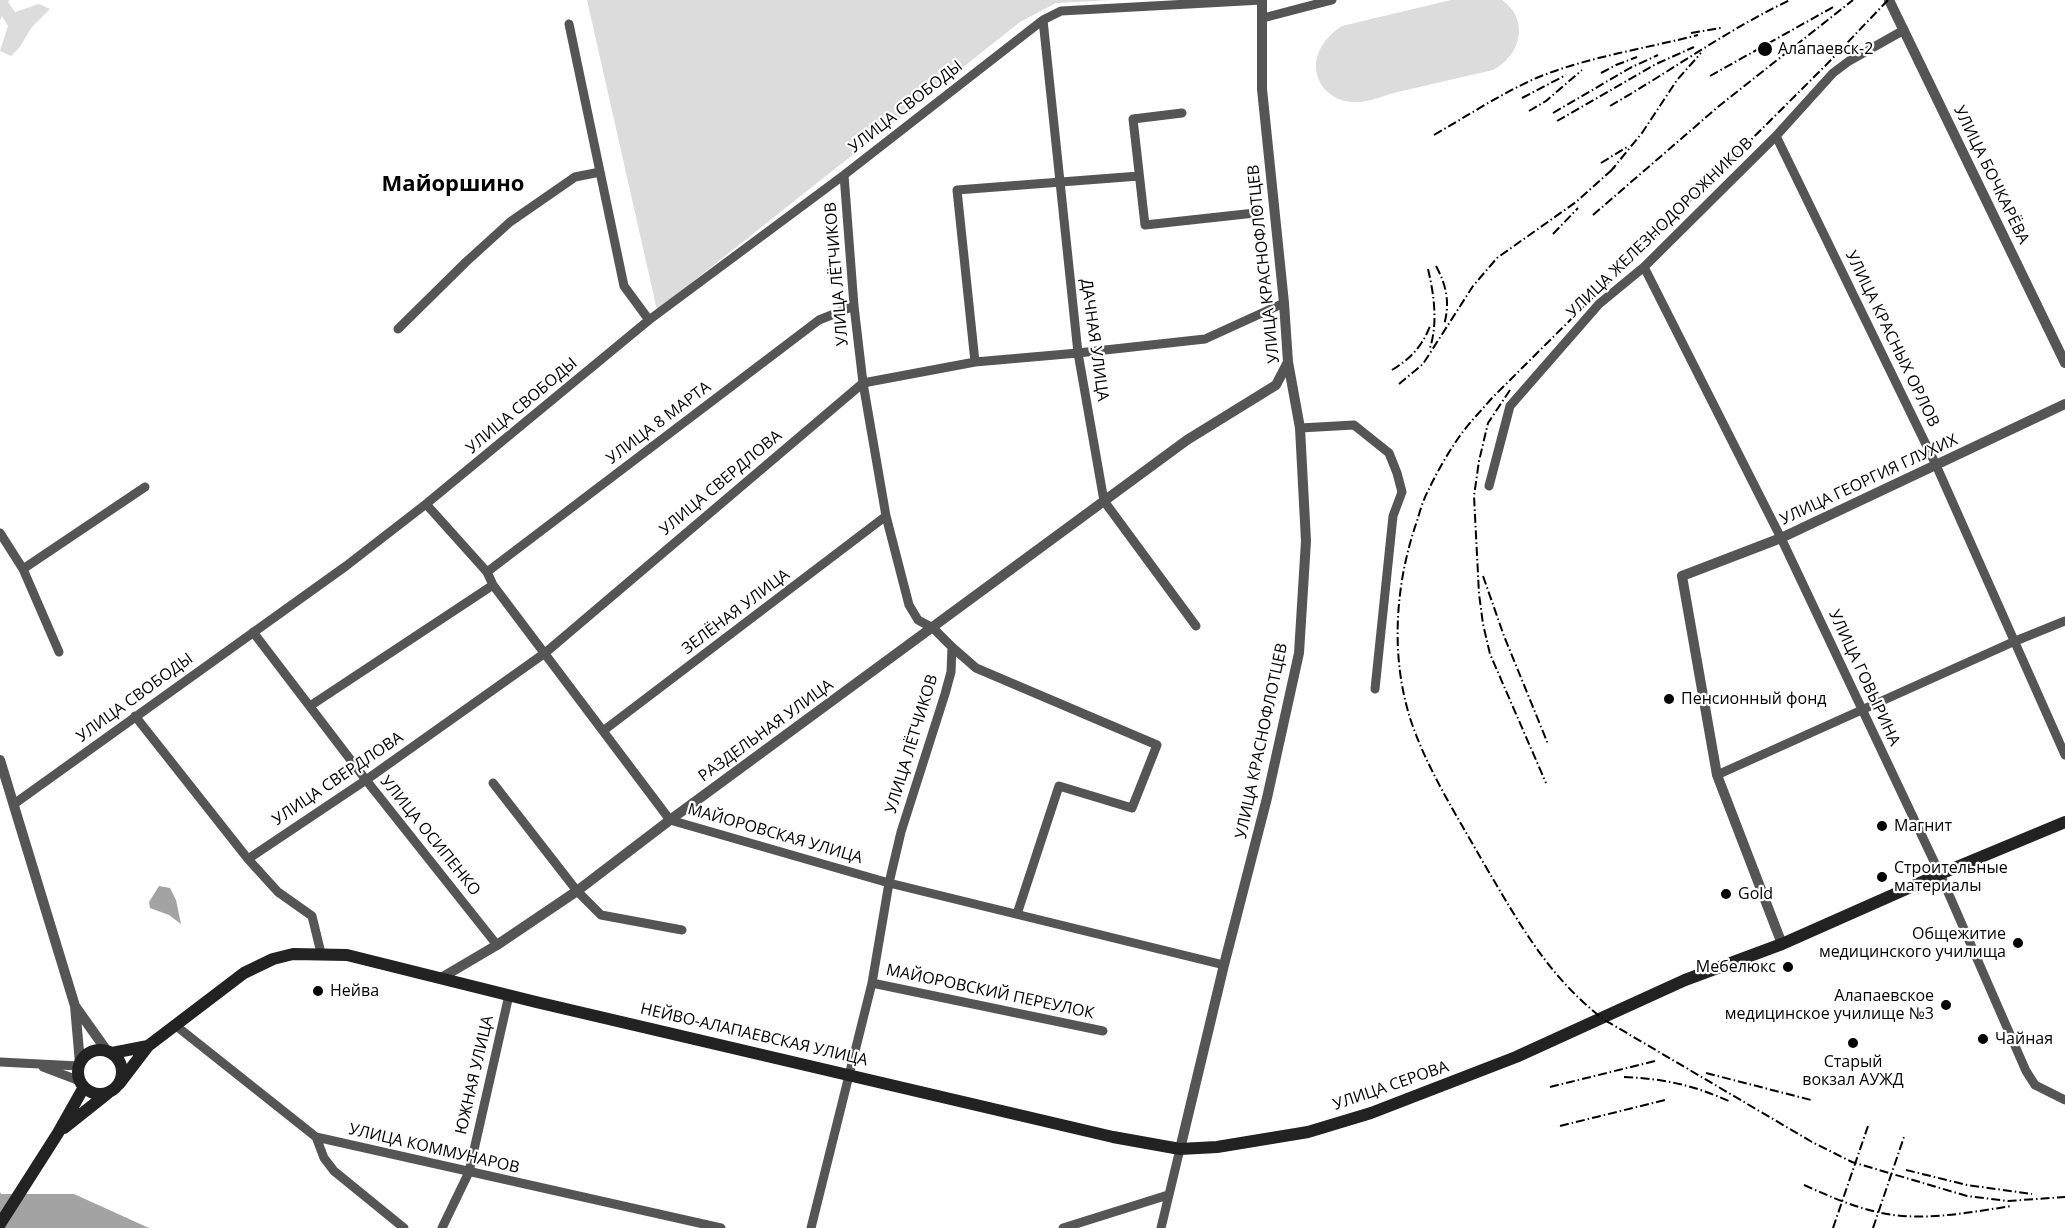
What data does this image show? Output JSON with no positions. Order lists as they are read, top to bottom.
{
  "streets": {
    "main road": ["НЕЙВО-АЛАПАЕВСКАЯ УЛИЦА", "УЛИЦА СЕРОВА"],
    "street": [
      "УЛИЦА СВОБОДЫ",
      "УЛИЦА БОЧКАРЁВА",
      "УЛИЦА ЖЕЛЕЗНОДОРОЖНИКОВ",
      "УЛИЦА КРАСНОФЛОТЦЕВ",
      "УЛИЦА ЛЁТЧИКОВ",
      "УЛИЦА КРАСНЫХ ОРЛОВ",
      "ДАЧНАЯ УЛИЦА",
      "УЛИЦА 8 МАРТА",
      "УЛИЦА ГЕОРГИЯ ГЛУХИХ",
      "УЛИЦА СВЕРДЛОВА",
      "ЗЕЛЁНАЯ УЛИЦА",
      "УЛИЦА ГОВЫРИНА",
      "РАЗДЕЛЬНАЯ УЛИЦА",
      "МАЙОРОВСКАЯ УЛИЦА",
      "УЛИЦА ОСИПЕНКО",
      "МАЙОРОВСКИЙ ПЕРЕУЛОК",
      "ЮЖНАЯ УЛИЦА",
      "УЛИЦА КОММУНАРОВ"
    ]
  },
  "crossings": [
    ["УЛИЦА СВОБОДЫ", "УЛИЦА КРАСНОФЛОТЦЕВ"],
    ["УЛИЦА СВОБОДЫ", "УЛИЦА ЛЁТЧИКОВ"],
    ["УЛИЦА СВОБОДЫ", "ДАЧНАЯ УЛИЦА"],
    ["УЛИЦА СВОБОДЫ", "МАЙОРОВСКАЯ УЛИЦА"],
    ["УЛИЦА СВОБОДЫ", "УЛИЦА ОСИПЕНКО"],
    ["УЛИЦА БОЧКАРЁВА", "УЛИЦА ЖЕЛЕЗНОДОРОЖНИКОВ"],
    ["УЛИЦА ЖЕЛЕЗНОДОРОЖНИКОВ", "УЛИЦА КРАСНЫХ ОРЛОВ"],
    ["УЛИЦА ЖЕЛЕЗНОДОРОЖНИКОВ", "УЛИЦА ГОВЫРИНА"],
    ["УЛИЦА КРАСНОФЛОТЦЕВ", "УЛИЦА СВЕРДЛОВА"],
    ["УЛИЦА КРАСНОФЛОТЦЕВ", "РАЗДЕЛЬНАЯ УЛИЦА"],
    ["УЛИЦА КРАСНОФЛОТЦЕВ", "МАЙОРОВСКАЯ УЛИЦА"],
    ["УЛИЦА КРАСНОФЛОТЦЕВ", "НЕЙВО-АЛАПАЕВСКАЯ УЛИЦА"],
    ["УЛИЦА КРАСНОФЛОТЦЕВ", "УЛИЦА СЕРОВА"],
    ["УЛИЦА ЛЁТЧИКОВ", "УЛИЦА 8 МАРТА"],
    ["УЛИЦА ЛЁТЧИКОВ", "УЛИЦА СВЕРДЛОВА"],
    ["УЛИЦА ЛЁТЧИКОВ", "ЗЕЛЁНАЯ УЛИЦА"],
    ["УЛИЦА ЛЁТЧИКОВ", "РАЗДЕЛЬНАЯ УЛИЦА"],
    ["УЛИЦА ЛЁТЧИКОВ", "МАЙОРОВСКАЯ УЛИЦА"],
    ["УЛИЦА ЛЁТЧИКОВ", "МАЙОРОВСКИЙ ПЕРЕУЛОК"],
    ["УЛИЦА ЛЁТЧИКОВ", "НЕЙВО-АЛАПАЕВСКАЯ УЛИЦА"],
    ["УЛИЦА КРАСНЫХ ОРЛОВ", "УЛИЦА ГЕОРГИЯ ГЛУХИХ"],
    ["ДАЧНАЯ УЛИЦА", "УЛИЦА СВЕРДЛОВА"],
    ["ДАЧНАЯ УЛИЦА", "РАЗДЕЛЬНАЯ УЛИЦА"],
    ["УЛИЦА 8 МАРТА", "МАЙОРОВСКАЯ УЛИЦА"],
    ["УЛИЦА ГЕОРГИЯ ГЛУХИХ", "УЛИЦА ГОВЫРИНА"],
    ["УЛИЦА СВЕРДЛОВА", "МАЙОРОВСКАЯ УЛИЦА"],
    ["УЛИЦА СВЕРДЛОВА", "УЛИЦА ОСИПЕНКО"],
    ["ЗЕЛЁНАЯ УЛИЦА", "МАЙОРОВСКАЯ УЛИЦА"],
    ["УЛИЦА ГОВЫРИНА", "УЛИЦА СЕРОВА"],
    ["РАЗДЕЛЬНАЯ УЛИЦА", "МАЙОРОВСКАЯ УЛИЦА"],
    ["РАЗДЕЛЬНАЯ УЛИЦА", "УЛИЦА ОСИПЕНКО"],
    ["РАЗДЕЛЬНАЯ УЛИЦА", "НЕЙВО-АЛАПАЕВСКАЯ УЛИЦА"],
    ["НЕЙВО-АЛАПАЕВСКАЯ УЛИЦА", "УЛИЦА СЕРОВА"],
    ["НЕЙВО-АЛАПАЕВСКАЯ УЛИЦА", "УЛИЦА КОММУНАРОВ"],
    ["ЮЖНАЯ УЛИЦА", "УЛИЦА КОММУНАРОВ"]
  ],
  "districts": ["Майоршино"],
  "places": [
    "Алапаевск-2",
    "Пенсионный фонд",
    "Магнит",
    "Строительные материалы",
    "Gold",
    "Общежитие медицинского училища",
    "Мебелюкс",
    "Нейва",
    "Алапаевское медицинское училище №3",
    "Чайная",
    "Старый вокзал АУЖД"
  ]
}
